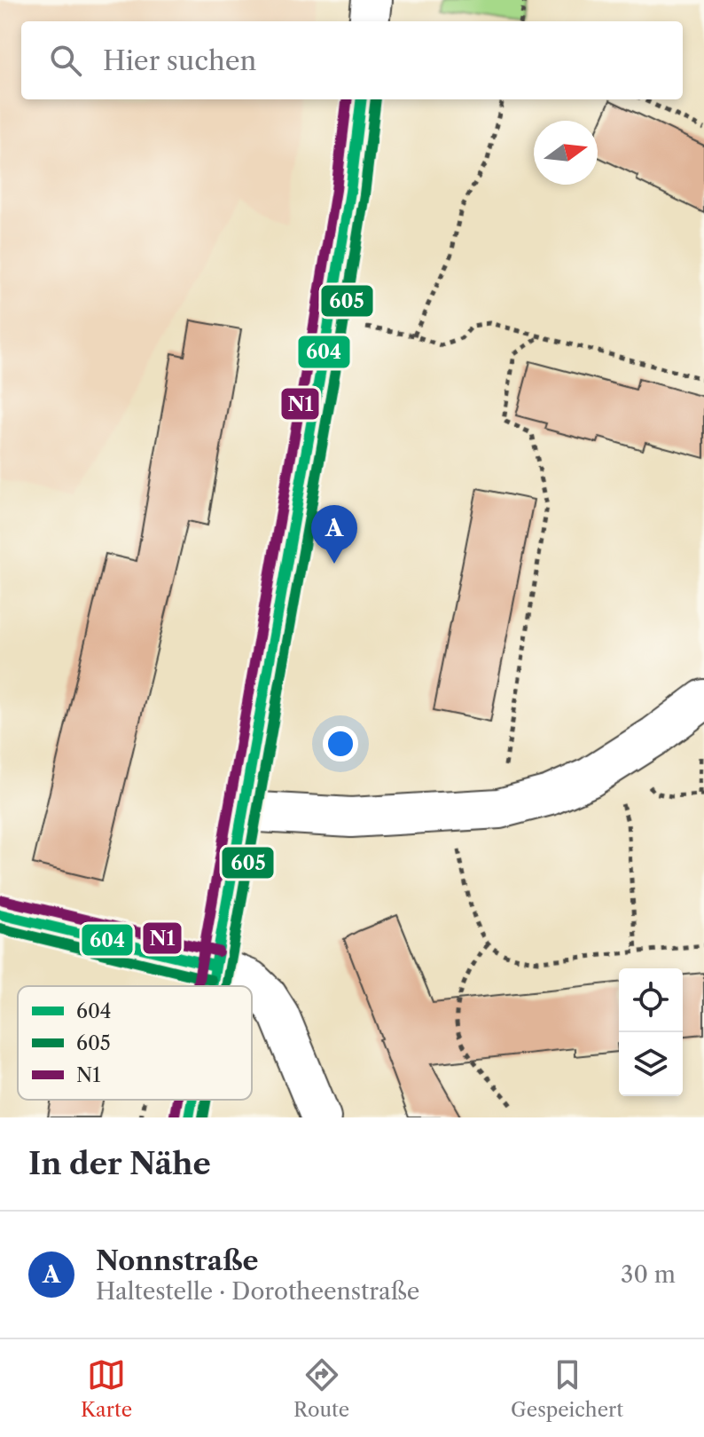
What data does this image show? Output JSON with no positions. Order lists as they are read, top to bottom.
{
  "lines": ["transit line 604", "transit line 605", "transit line N1"],
  "legend": ["604", "605", "N1"],
  "north": "right",
  "page": {
    "search": "Hier suchen",
    "pins": "A",
    "heading": "In der Nähe",
    "list": [
      {
        "mark": "A",
        "name": "Nonnstraße",
        "note": "Haltestelle · Dorotheenstraße",
        "value": "30 m"
      }
    ],
    "nav": ["Karte", "Route", "Gespeichert"]
  }
}
